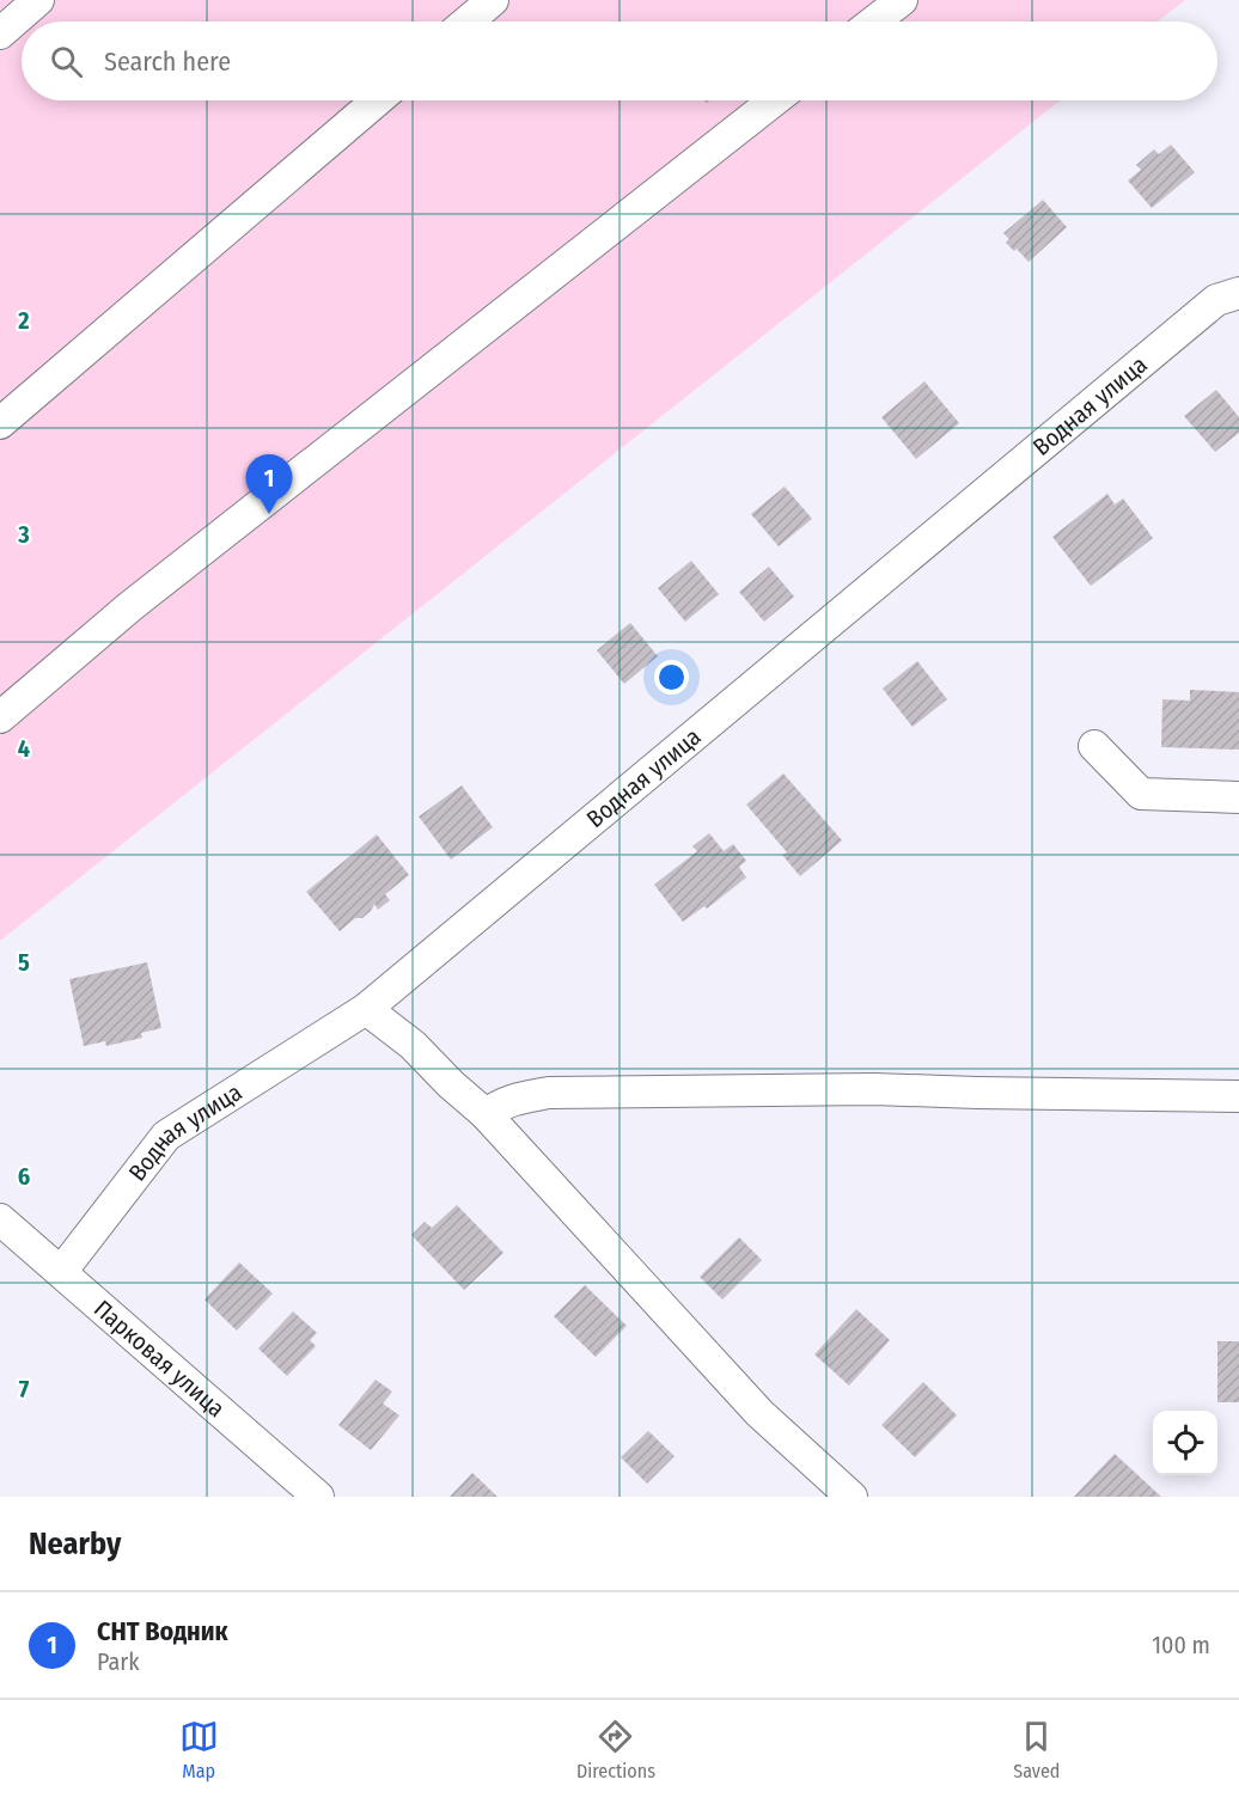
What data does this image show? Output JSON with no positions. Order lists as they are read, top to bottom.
{
  "streets": {
    "street": ["Водная улица", "Парковая улица"]
  },
  "crossings": [
    ["Водная улица", "Парковая улица"]
  ],
  "page": {
    "search": "Search here",
    "pins": "1",
    "heading": "Nearby",
    "list": [
      {
        "mark": "1",
        "name": "СНТ Водник",
        "note": "Park",
        "value": "100 m"
      }
    ],
    "nav": ["Map", "Directions", "Saved"]
  },
  "grid": {
    "rows": [
      "2",
      "3",
      "4",
      "5",
      "6",
      "7"
    ]
  }
}
